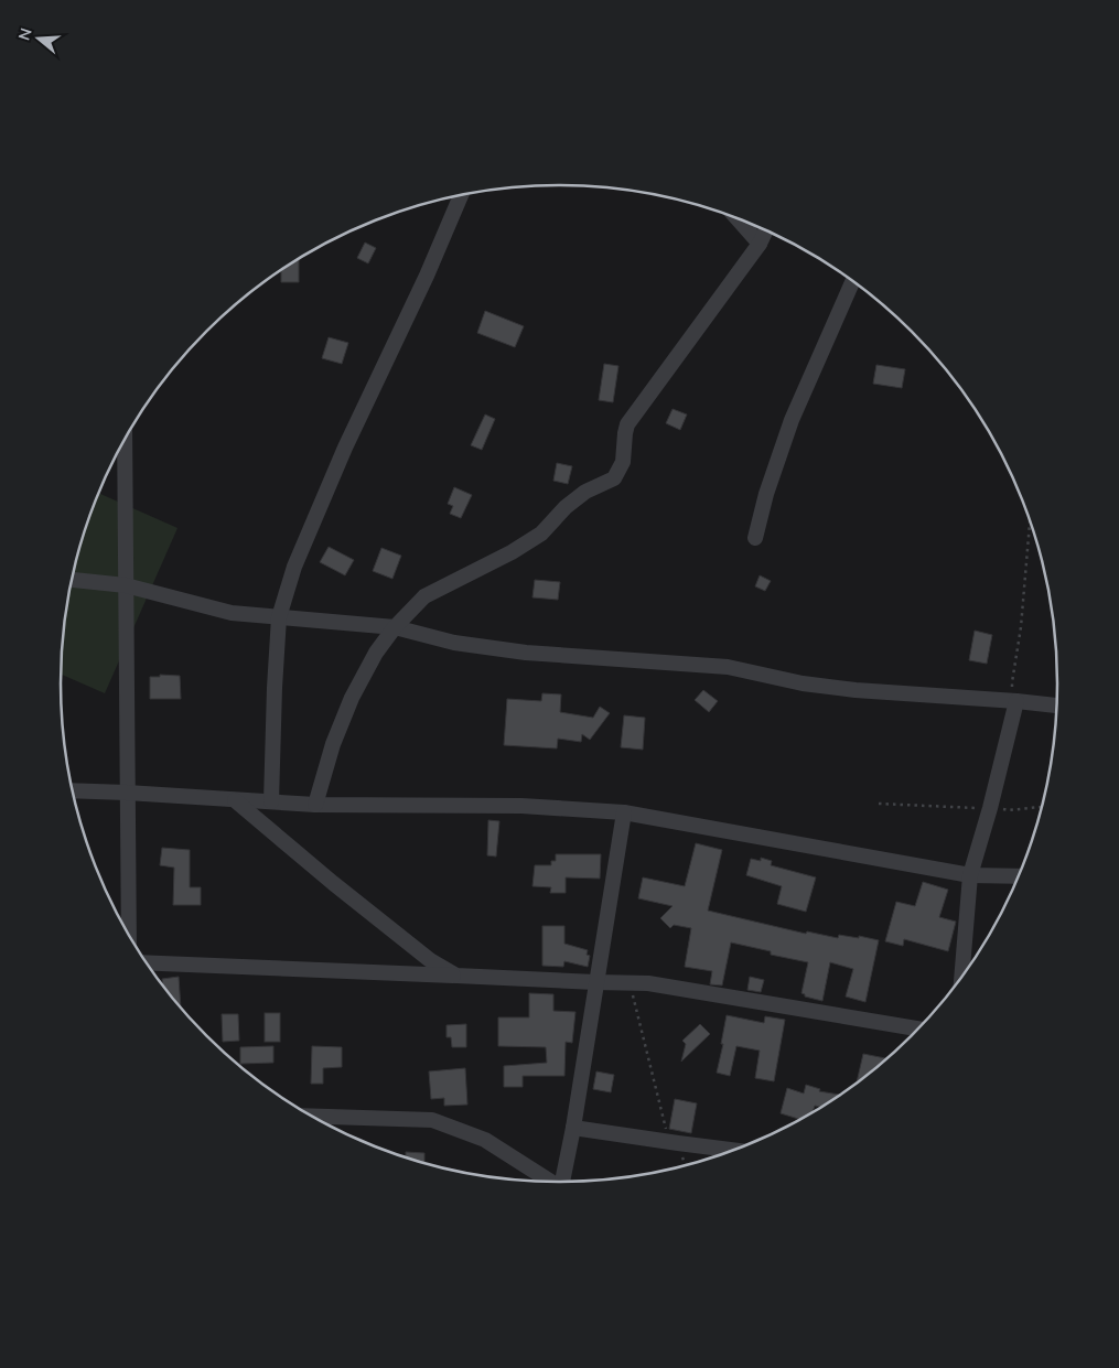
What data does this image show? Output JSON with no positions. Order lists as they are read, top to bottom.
{
  "north": "left"
}
